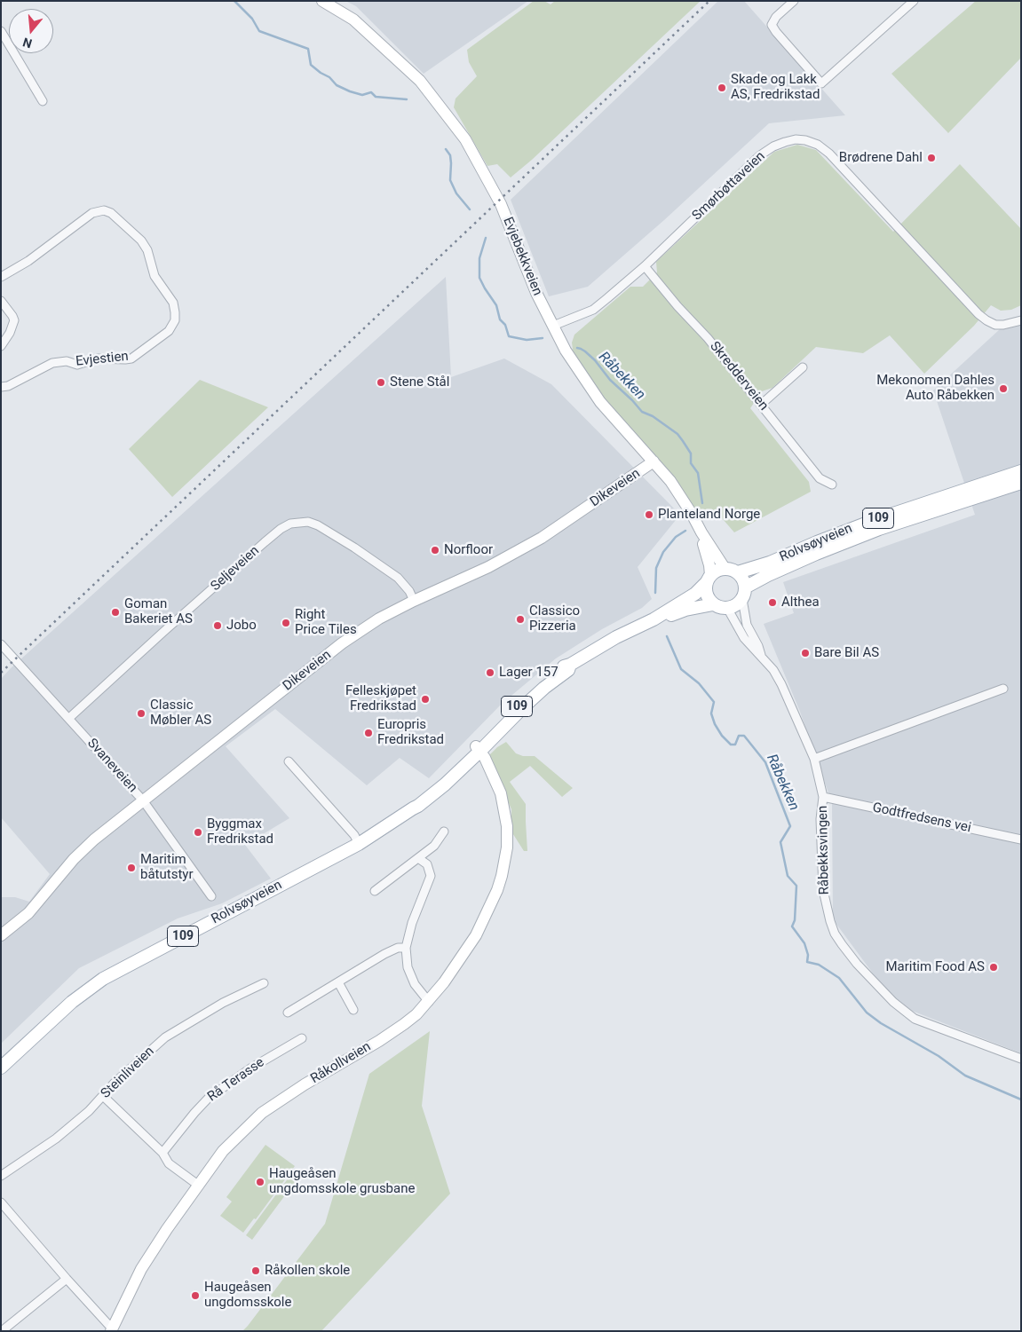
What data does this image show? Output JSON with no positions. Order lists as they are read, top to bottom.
{
  "streets": {
    "main road": ["109", "Rolvsøyveien"],
    "street": [
      "Smørbøttaveien",
      "Evjebekkveien",
      "Evjestien",
      "Skredderveien",
      "Dikeveien",
      "Seljeveien",
      "Svaneveien",
      "Godtfredsens vei",
      "Råbekksvingen",
      "Råkollveien",
      "Steinliveien",
      "Rå Terasse"
    ]
  },
  "crossings": [
    ["Smørbøttaveien", "Evjebekkveien"],
    ["Smørbøttaveien", "Skredderveien"],
    ["Evjebekkveien", "Dikeveien"],
    ["Evjebekkveien", "109"],
    ["Evjebekkveien", "Rolvsøyveien"],
    ["Evjebekkveien", "Råbekksvingen"],
    ["Dikeveien", "Seljeveien"],
    ["Dikeveien", "Svaneveien"],
    ["109", "Rolvsøyveien"],
    ["109", "Råbekksvingen"],
    ["Rolvsøyveien", "Råbekksvingen"],
    ["Rolvsøyveien", "Råkollveien"],
    ["Seljeveien", "Svaneveien"],
    ["Godtfredsens vei", "Råbekksvingen"]
  ],
  "water": ["Råbekken"],
  "places": [
    "Skade og Lakk AS, Fredrikstad",
    "Brødrene Dahl",
    "Stene Stål",
    "Mekonomen Dahles Auto Råbekken",
    "Planteland Norge",
    "Norfloor",
    "Althea",
    "Goman Bakeriet AS",
    "Classico Pizzeria",
    "Right Price Tiles",
    "Jobo",
    "Bare Bil AS",
    "Lager 157",
    "Felleskjøpet Fredrikstad",
    "Classic Møbler AS",
    "Europris Fredrikstad",
    "Byggmax Fredrikstad",
    "Maritim båtutstyr",
    "Maritim Food AS",
    "Haugeåsen ungdomsskole grusbane",
    "Råkollen skole",
    "Haugeåsen ungdomsskole"
  ],
  "north": "bottom"
}
